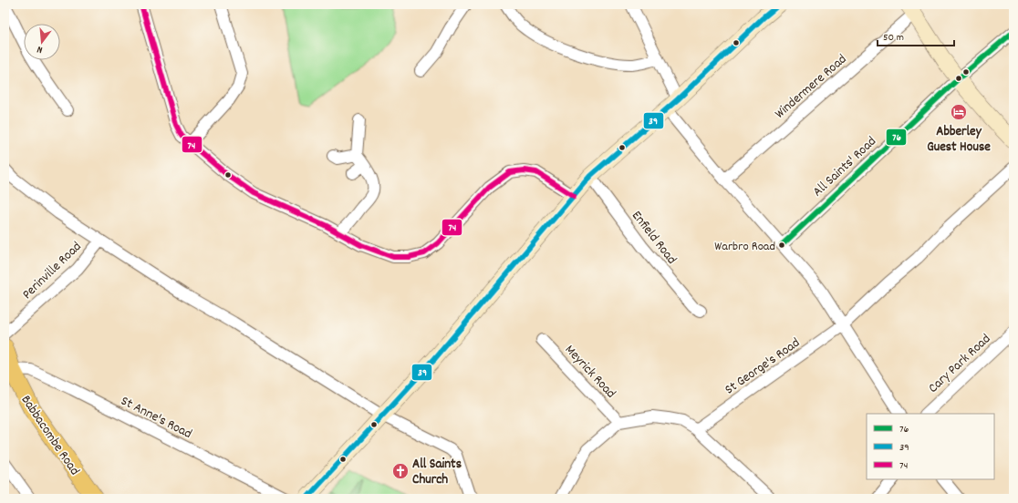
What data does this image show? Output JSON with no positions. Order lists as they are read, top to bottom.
{
  "streets": {
    "main road": ["Babbacombe Road"],
    "street": [
      "Windermere Road",
      "All Saints' Road",
      "Enfield Road",
      "Perinville Road",
      "Cary Park Road",
      "St George's Road",
      "Meyrick Road",
      "St Anne's Road"
    ]
  },
  "crossings": [
    ["St Anne's Road", "Babbacombe Road"]
  ],
  "places": {
    "hotel": ["Abberley Guest House"],
    "other": ["Warbro Road"],
    "church": ["All Saints Church"]
  },
  "lines": ["transit line 39", "transit line 74", "transit line 76"],
  "legend": ["76", "39", "74"],
  "scale_bar": "50 m",
  "north": "bottom"
}
